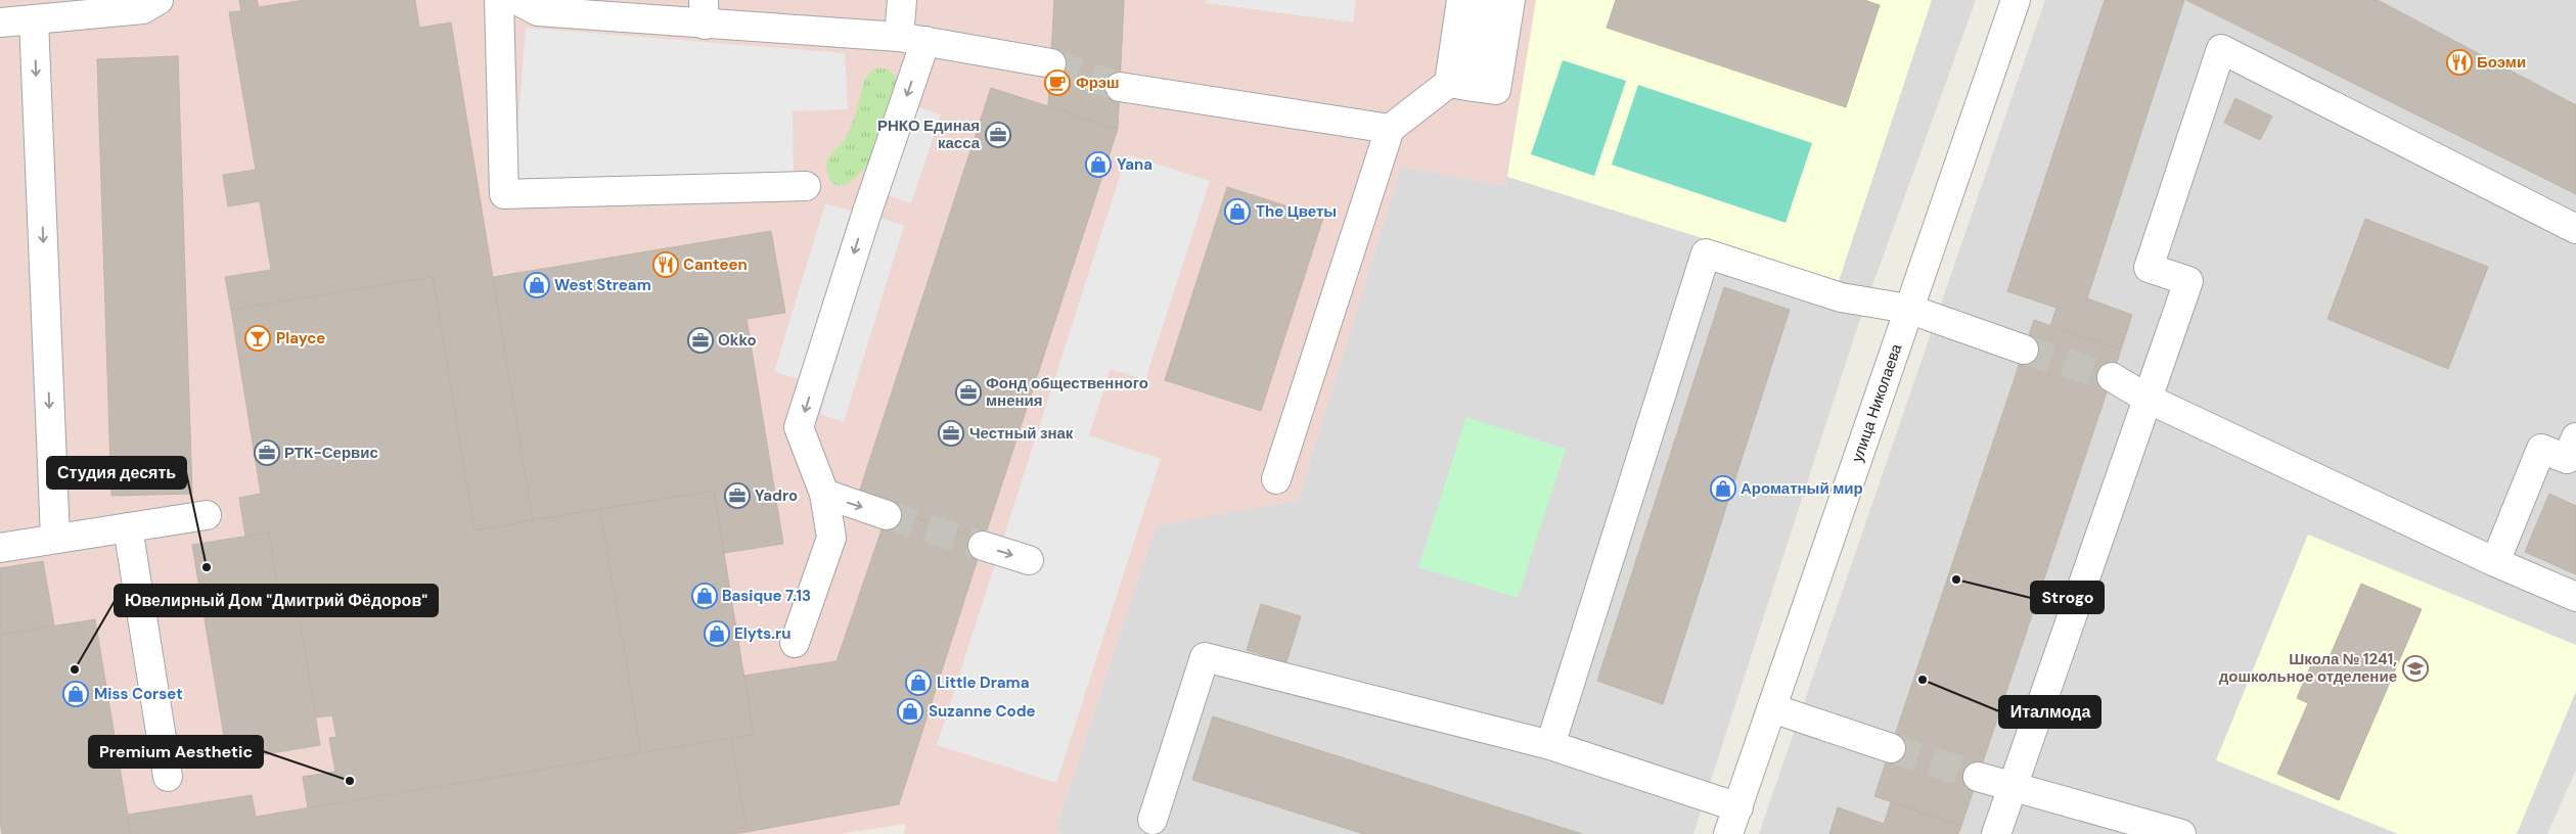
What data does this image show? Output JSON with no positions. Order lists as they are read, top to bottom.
{
  "streets": {
    "street": ["улица Николаева"]
  },
  "places": {
    "restaurant": ["Боэми", "Canteen"],
    "cafe": ["Фрэш"],
    "office": [
      "РНКО Единая касса",
      "Okko",
      "Фонд общественного мнения",
      "Честный знак",
      "РТК-Сервис",
      "Yadro"
    ],
    "shop": [
      "Yana",
      "The Цветы",
      "West Stream",
      "Ароматный мир",
      "Basique 7.13",
      "Elyts.ru",
      "Little Drama",
      "Miss Corset",
      "Suzanne Code"
    ],
    "bar": ["Playce"],
    "other": [
      "Студия десять",
      "Strogo",
      "Ювелирный Дом \"Дмитрий Фёдоров\"",
      "Италмода",
      "Premium Aesthetic"
    ],
    "school or university": ["Школа № 1241, дошкольное отделение"]
  }
}
